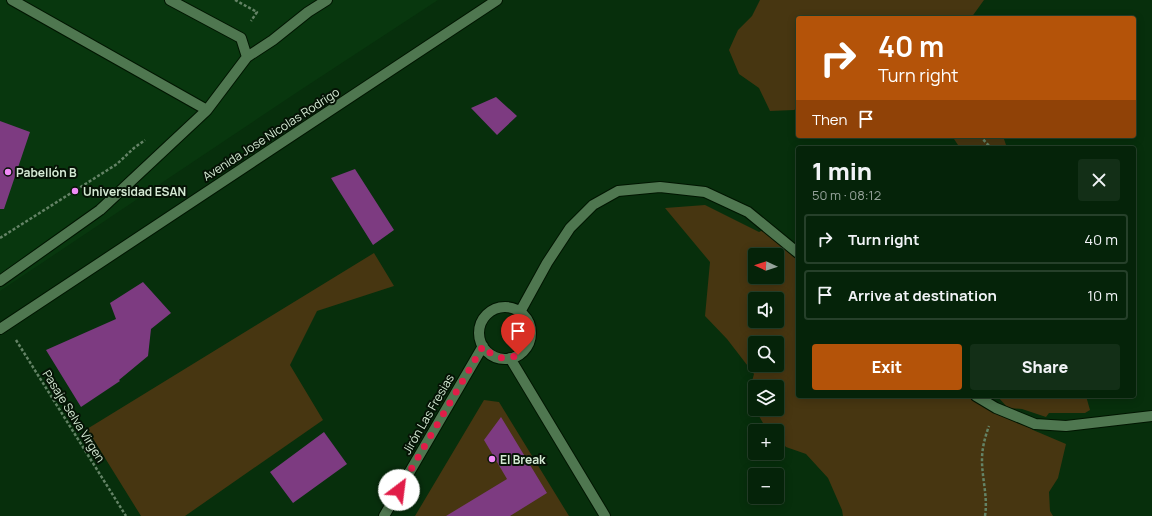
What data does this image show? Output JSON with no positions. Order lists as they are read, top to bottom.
{
  "streets": {
    "street": ["Avenida Jose Nicolas Rodrigo", "Jirón Las Fresias"],
    "path": ["Pasaje Selva Virgen"]
  },
  "crossings": [
    ["Avenida Jose Nicolas Rodrigo", "Pasaje Selva Virgen"]
  ],
  "places": ["Pabellón B", "Universidad ESAN", "El Break"],
  "north": "left",
  "page": {
    "turn": ["40 m", "Turn right"],
    "then": "Then",
    "heading": ["1 min", "50 m · 08:12"],
    "list": [
      {
        "name": "Turn right",
        "value": "40 m"
      },
      {
        "name": "Arrive at destination",
        "value": "10 m"
      }
    ],
    "map_buttons": ["+", "−"],
    "buttons": ["Exit", "Share"]
  }
}
